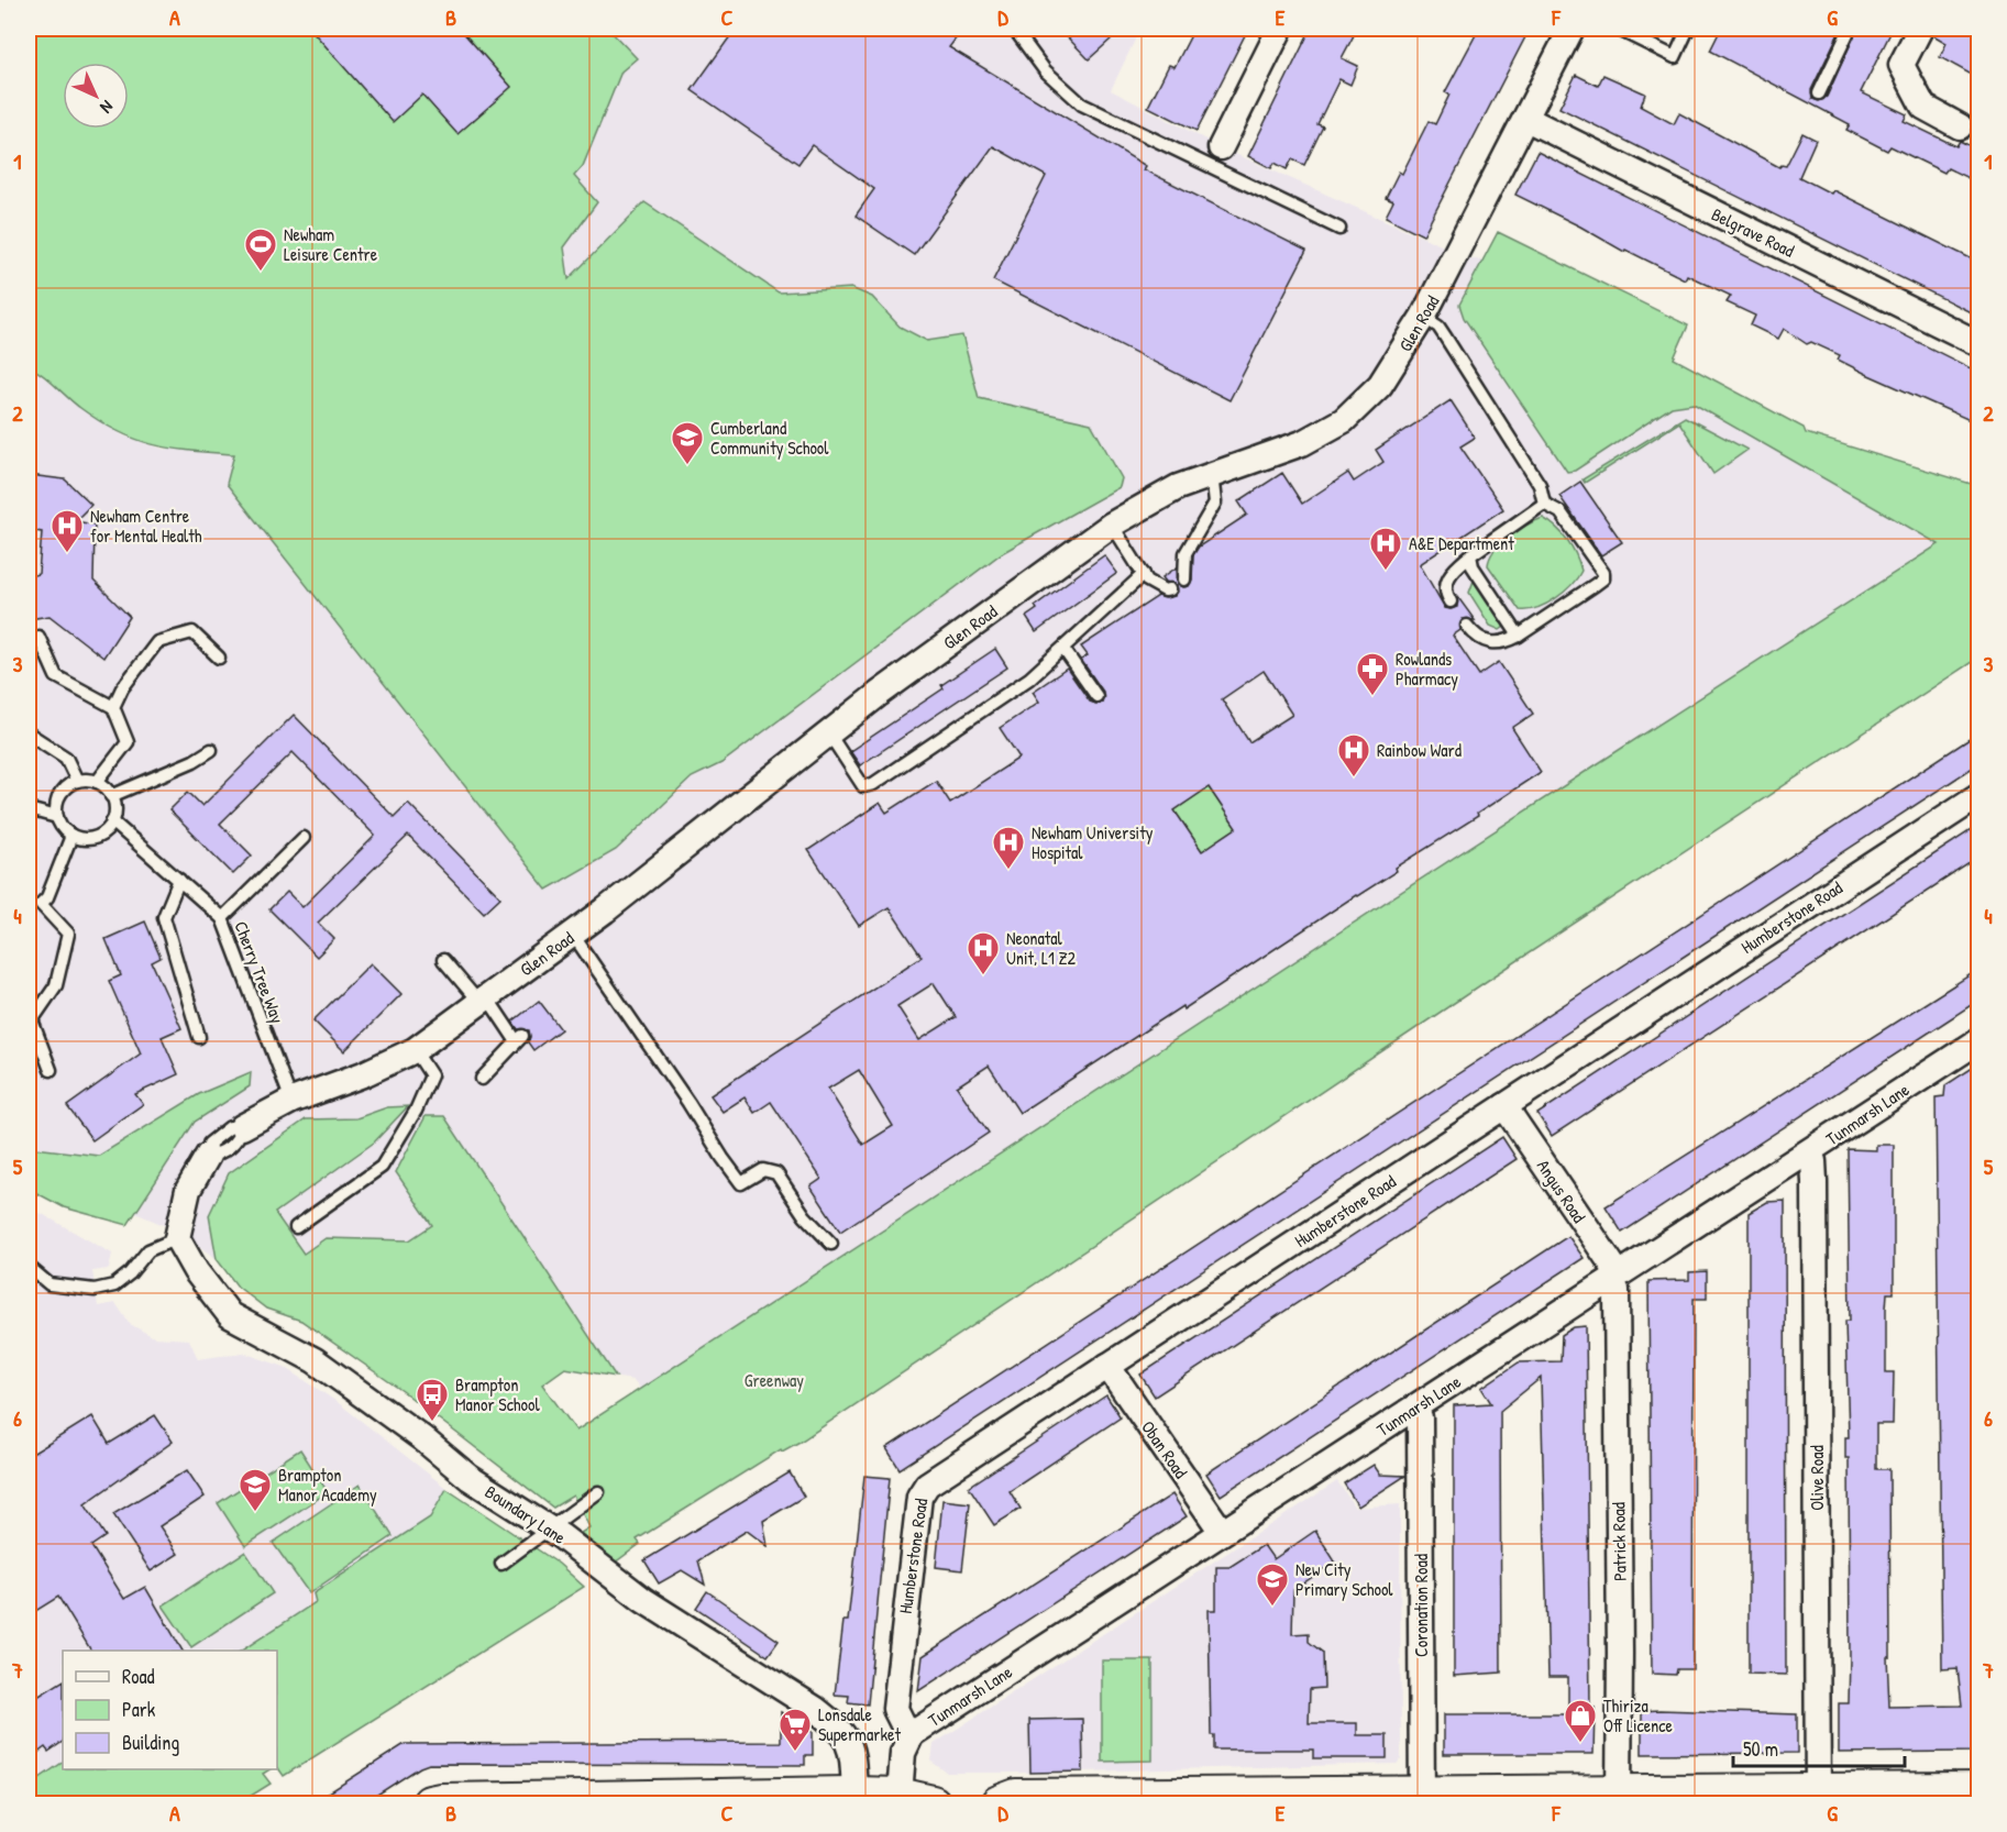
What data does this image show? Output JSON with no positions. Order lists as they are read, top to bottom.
{
  "streets": {
    "street": [
      "Belgrave Road",
      "Glen Road",
      "Humberstone Road",
      "Tunmarsh Lane",
      "Angus Road",
      "Oban Road",
      "Olive Road",
      "Boundary Lane",
      "Patrick Road",
      "Coronation Road"
    ],
    "lane": ["Cherry Tree Way"]
  },
  "crossings": [
    ["Belgrave Road", "Glen Road"],
    ["Glen Road", "Cherry Tree Way"],
    ["Glen Road", "Boundary Lane"],
    ["Humberstone Road", "Tunmarsh Lane"],
    ["Humberstone Road", "Angus Road"],
    ["Humberstone Road", "Oban Road"],
    ["Tunmarsh Lane", "Angus Road"],
    ["Tunmarsh Lane", "Oban Road"],
    ["Tunmarsh Lane", "Olive Road"],
    ["Tunmarsh Lane", "Patrick Road"],
    ["Tunmarsh Lane", "Coronation Road"],
    ["Angus Road", "Patrick Road"]
  ],
  "parks": ["Greenway"],
  "places": {
    "sports": ["Newham Leisure Centre"],
    "school or university": ["Cumberland Community School", "Brampton Manor Academy", "New City Primary School"],
    "hospital": [
      "Newham Centre for Mental Health",
      "A&E Department",
      "Rainbow Ward",
      "Newham University Hospital",
      "Neonatal Unit, L1 Z2"
    ],
    "pharmacy": ["Rowlands Pharmacy"],
    "bus stop": ["Brampton Manor School"],
    "shop": ["Thiriza Off Licence"],
    "supermarket": ["Lonsdale Supermarket"]
  },
  "legend": ["Road", "Park", "Building"],
  "scale_bar": "50 m",
  "north": "bottom right",
  "grid": {
    "columns": [
      "A",
      "B",
      "C",
      "D",
      "E",
      "F",
      "G"
    ],
    "rows": [
      "1",
      "2",
      "3",
      "4",
      "5",
      "6",
      "7"
    ]
  }
}
